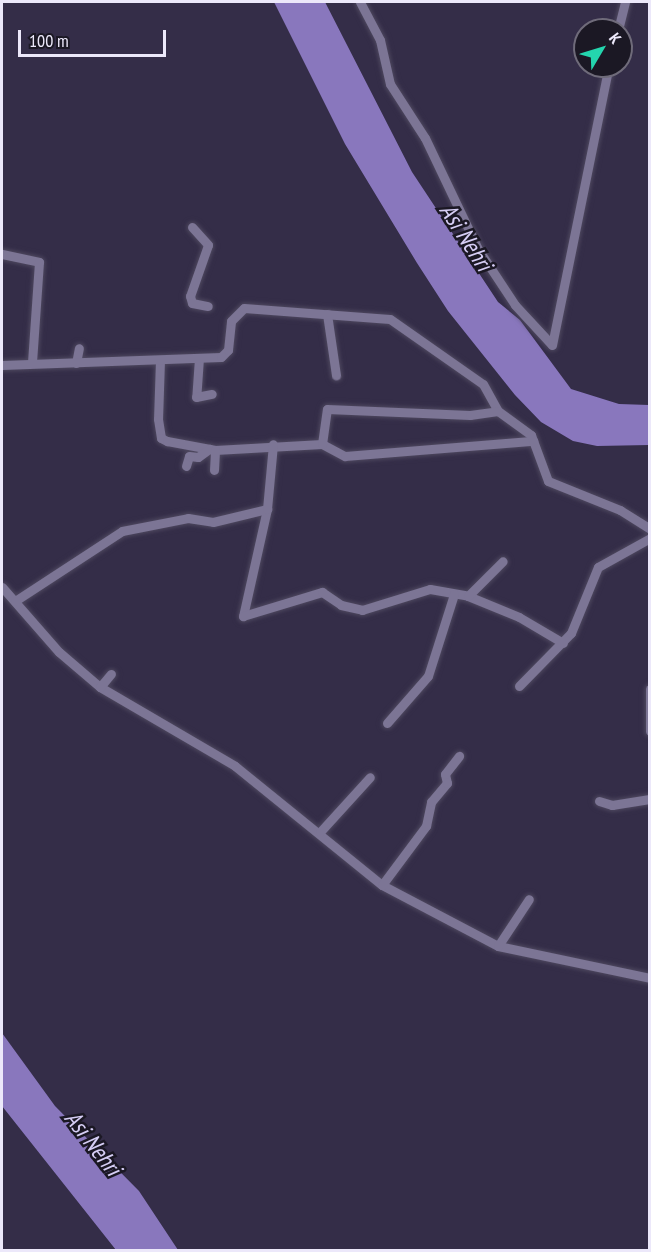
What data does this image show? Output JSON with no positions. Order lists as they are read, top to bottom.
{
  "water": ["Asi Nehri"],
  "scale_bar": "100 m",
  "north": "top right"
}
